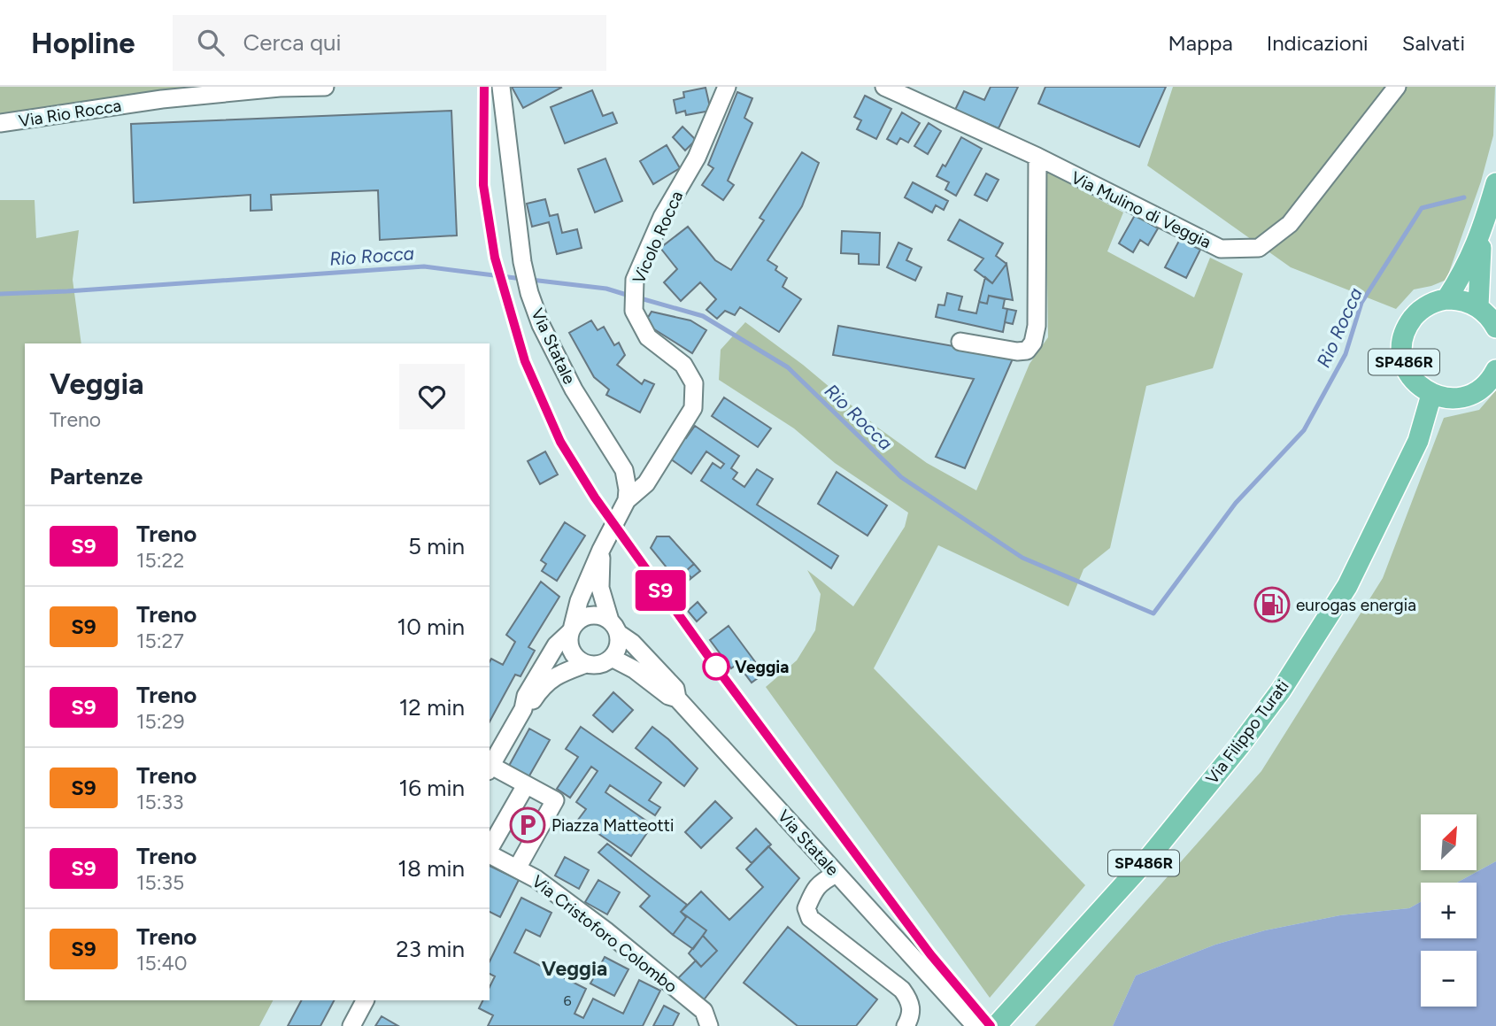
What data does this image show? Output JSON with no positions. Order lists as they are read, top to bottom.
{
  "streets": {
    "main road": ["SP486R", "Via Filippo Turati"],
    "street": [
      "Via Rio Rocca",
      "Via Mulino di Veggia",
      "Vicolo Rocca",
      "Via Statale",
      "Via Cristoforo Colombo"
    ]
  },
  "crossings": [
    ["Vicolo Rocca", "Via Statale"],
    ["SP486R", "Via Filippo Turati"]
  ],
  "districts": ["Veggia"],
  "water": ["Rio Rocca"],
  "places": {
    "fuel station": ["eurogas energia"],
    "other": ["Veggia"],
    "parking": ["Piazza Matteotti"]
  },
  "house_numbers": ["6"],
  "north": "top right",
  "page": {
    "header": "Hopline",
    "search": "Cerca qui",
    "nav": ["Mappa", "Indicazioni", "Salvati"],
    "on_map": "S9",
    "heading": [
      ["Veggia", "Treno"],
      "Partenze"
    ],
    "list": [
      {
        "mark": "S9",
        "name": "Treno",
        "note": "15:22",
        "value": "5 min"
      },
      {
        "mark": "S9",
        "name": "Treno",
        "note": "15:27",
        "value": "10 min"
      },
      {
        "mark": "S9",
        "name": "Treno",
        "note": "15:29",
        "value": "12 min"
      },
      {
        "mark": "S9",
        "name": "Treno",
        "note": "15:33",
        "value": "16 min"
      },
      {
        "mark": "S9",
        "name": "Treno",
        "note": "15:35",
        "value": "18 min"
      },
      {
        "mark": "S9",
        "name": "Treno",
        "note": "15:40",
        "value": "23 min"
      }
    ],
    "map_buttons": ["+", "−"]
  }
}
